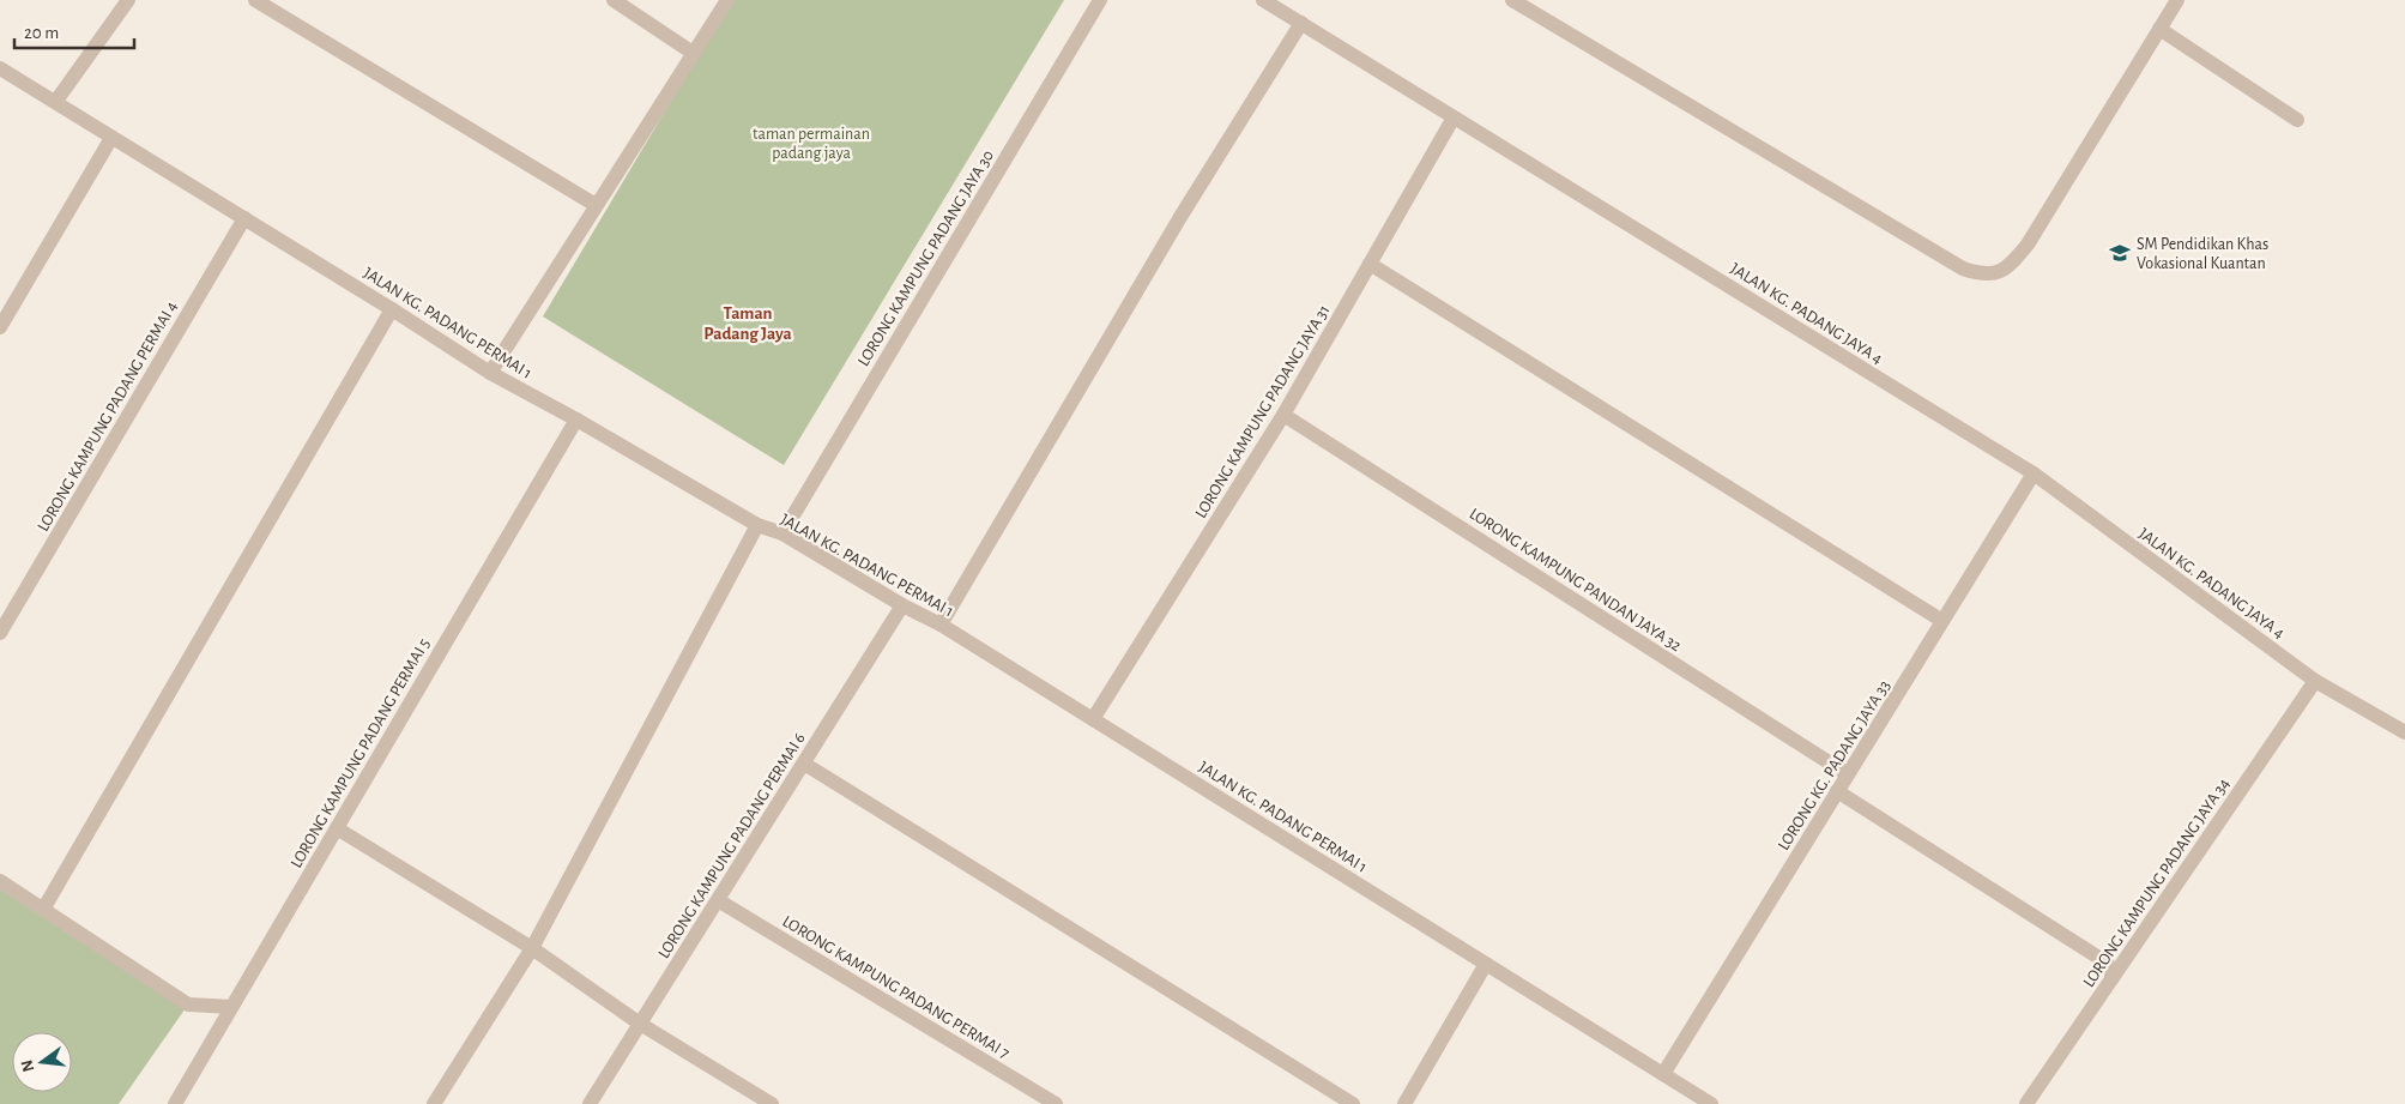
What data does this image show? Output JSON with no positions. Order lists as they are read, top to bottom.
{
  "streets": {
    "street": [
      "LORONG KAMPUNG PADANG JAYA 30",
      "JALAN KG. PADANG JAYA 4",
      "JALAN KG. PADANG PERMAI 1",
      "LORONG KAMPUNG PADANG JAYA 31",
      "LORONG KAMPUNG PADANG PERMAI 4",
      "LORONG KAMPUNG PANDAN JAYA 32",
      "LORONG KAMPUNG PADANG PERMAI 5",
      "LORONG KG. PADANG JAYA 33",
      "LORONG KAMPUNG PADANG PERMAI 6",
      "LORONG KAMPUNG PADANG JAYA 34",
      "LORONG KAMPUNG PADANG PERMAI 7"
    ]
  },
  "crossings": [
    ["LORONG KAMPUNG PADANG JAYA 30", "JALAN KG. PADANG PERMAI 1"],
    ["JALAN KG. PADANG JAYA 4", "LORONG KAMPUNG PADANG JAYA 31"],
    ["JALAN KG. PADANG JAYA 4", "LORONG KG. PADANG JAYA 33"],
    ["JALAN KG. PADANG JAYA 4", "LORONG KAMPUNG PADANG JAYA 34"],
    ["JALAN KG. PADANG PERMAI 1", "LORONG KAMPUNG PADANG JAYA 31"],
    ["JALAN KG. PADANG PERMAI 1", "LORONG KAMPUNG PADANG PERMAI 4"],
    ["JALAN KG. PADANG PERMAI 1", "LORONG KAMPUNG PADANG PERMAI 5"],
    ["JALAN KG. PADANG PERMAI 1", "LORONG KG. PADANG JAYA 33"],
    ["JALAN KG. PADANG PERMAI 1", "LORONG KAMPUNG PADANG PERMAI 6"],
    ["LORONG KAMPUNG PADANG JAYA 31", "LORONG KAMPUNG PANDAN JAYA 32"],
    ["LORONG KAMPUNG PANDAN JAYA 32", "LORONG KG. PADANG JAYA 33"],
    ["LORONG KAMPUNG PADANG PERMAI 6", "LORONG KAMPUNG PADANG PERMAI 7"]
  ],
  "districts": ["Taman Padang Jaya"],
  "parks": ["taman permainan padang jaya"],
  "places": {
    "school or university": ["SM Pendidikan Khas Vokasional Kuantan"]
  },
  "scale_bar": "20 m",
  "north": "left"
}
